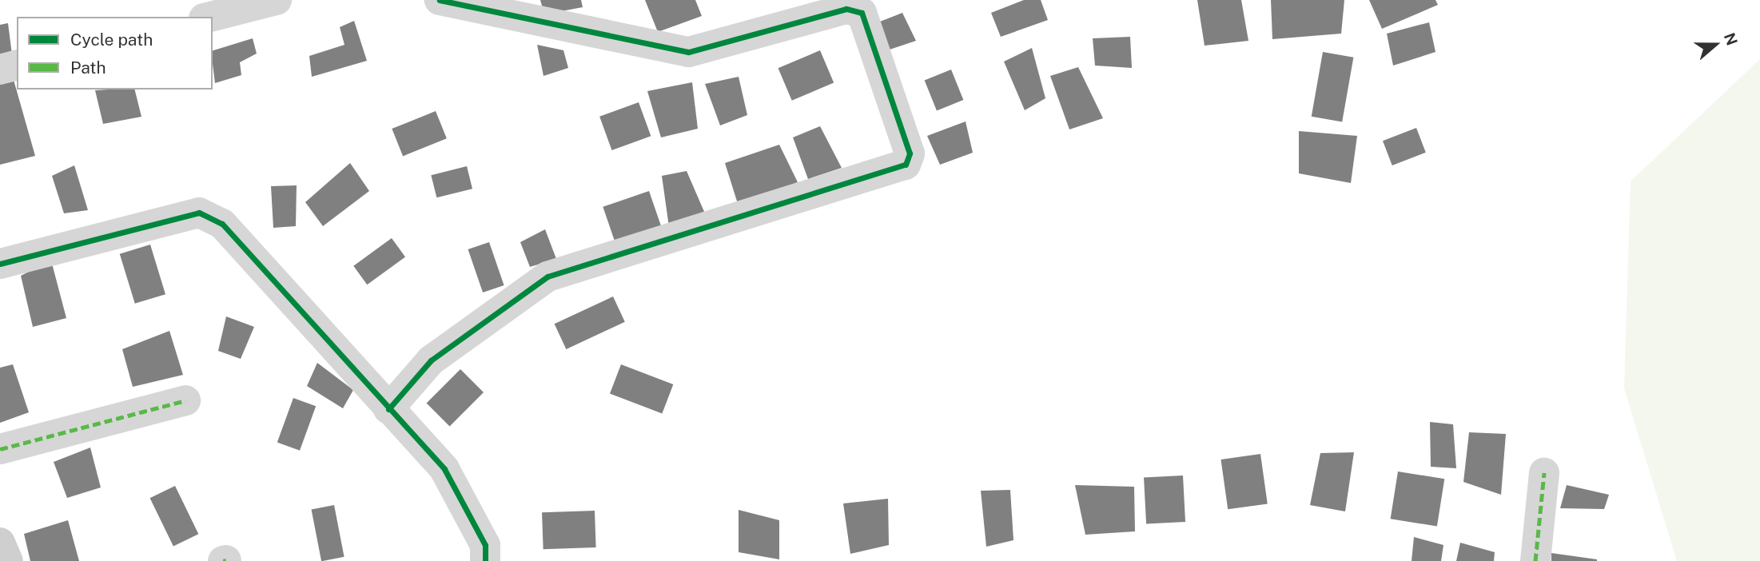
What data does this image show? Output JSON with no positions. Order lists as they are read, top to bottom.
{
  "legend": ["Cycle path", "Path"],
  "north": "right"
}
